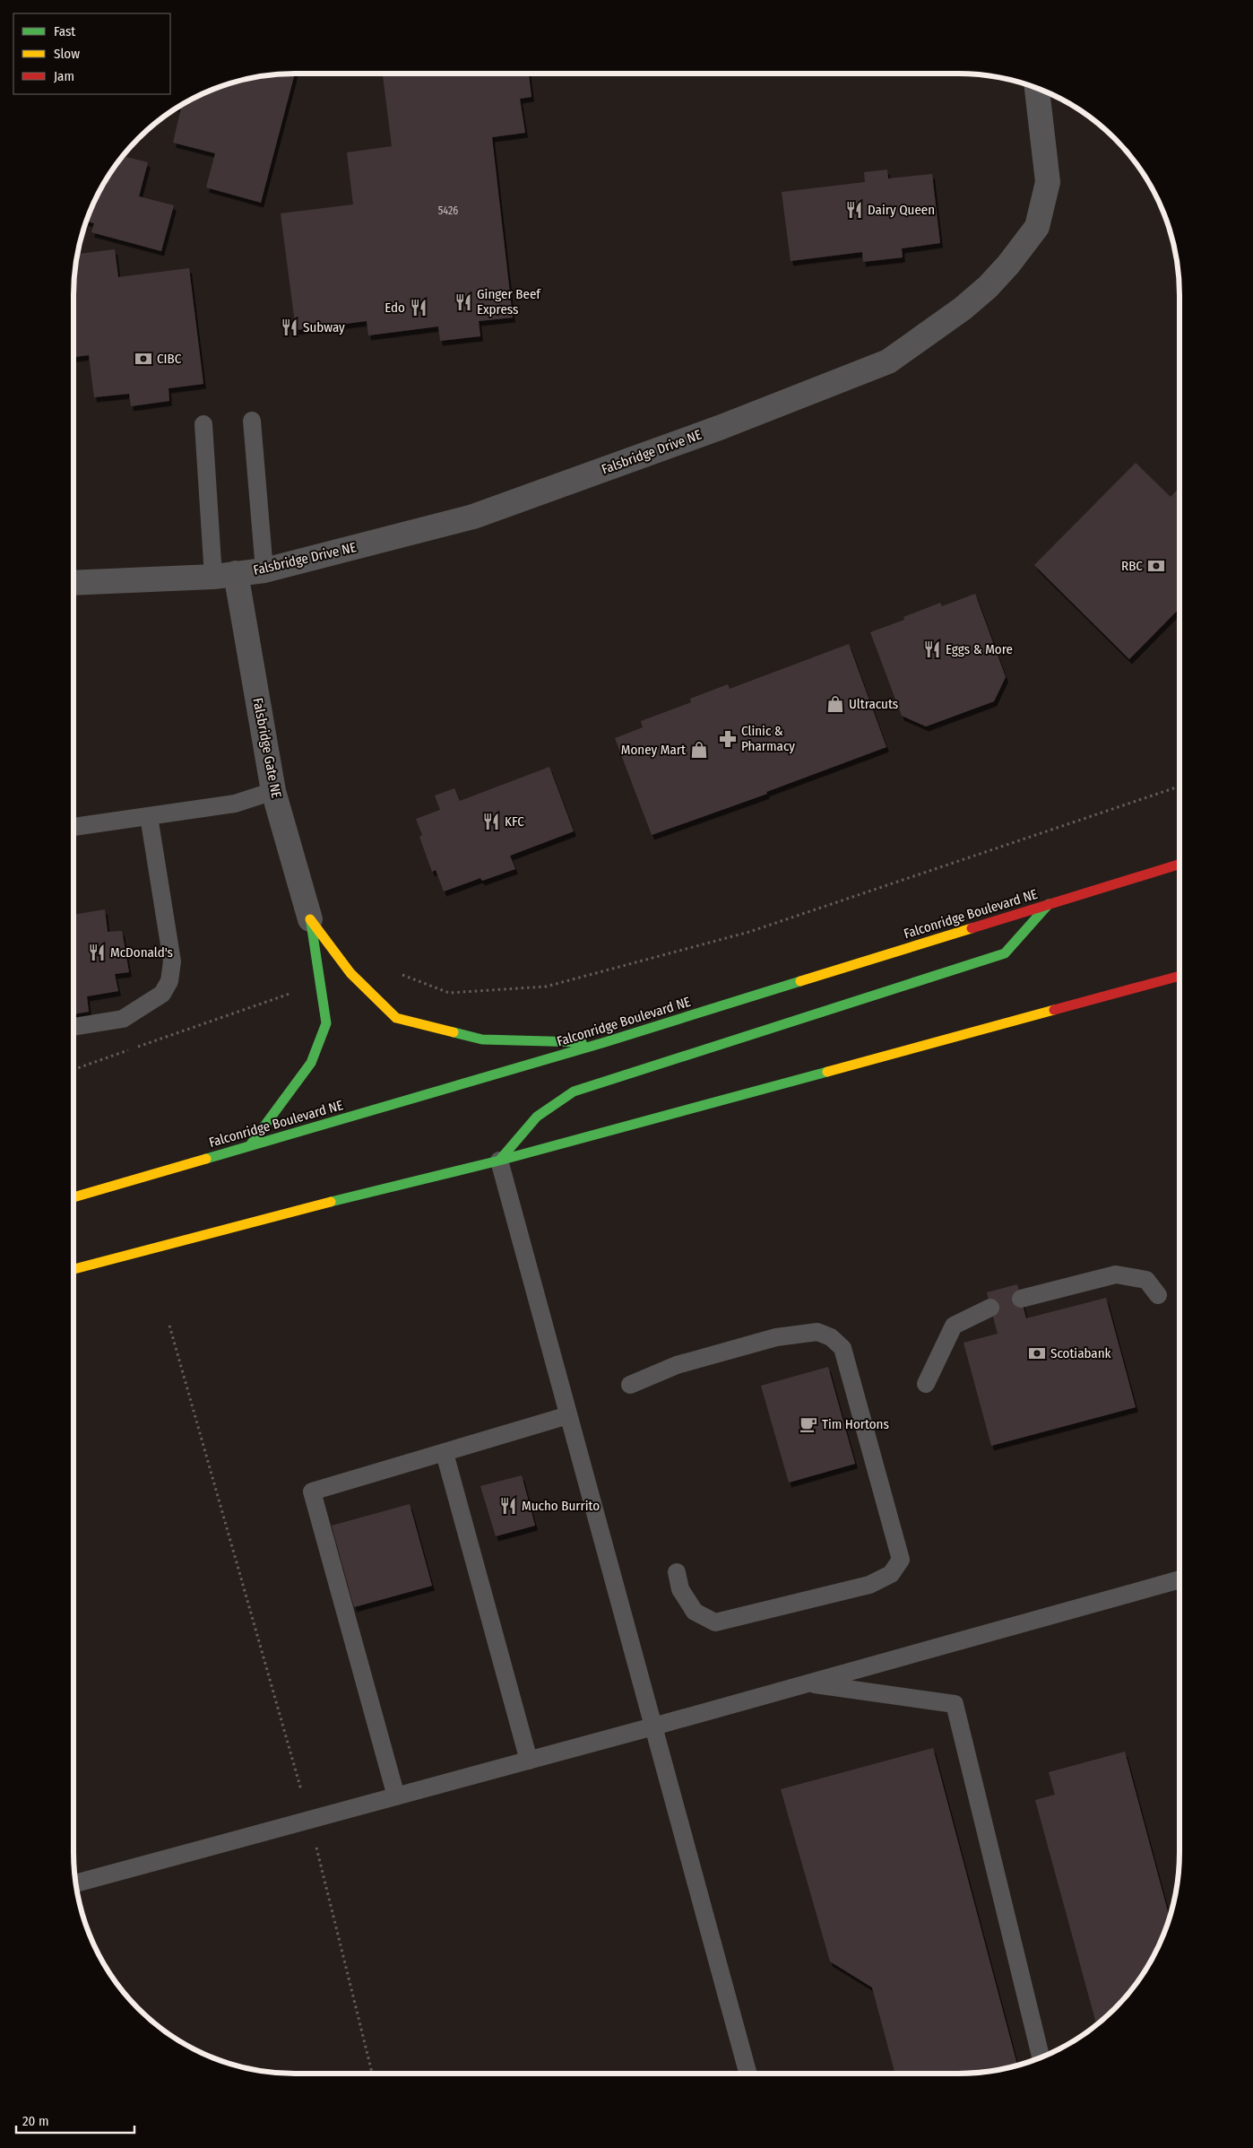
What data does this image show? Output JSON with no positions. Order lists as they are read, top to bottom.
{
  "streets": {
    "main road": ["Falconridge Boulevard NE"],
    "street": ["Falsbridge Drive NE", "Falsbridge Gate NE"]
  },
  "crossings": [
    ["Falsbridge Drive NE", "Falsbridge Gate NE"]
  ],
  "places": {
    "restaurant": [
      "Dairy Queen",
      "Ginger Beef Express",
      "Edo",
      "Subway",
      "Eggs & More",
      "KFC",
      "McDonald's",
      "Mucho Burrito"
    ],
    "bank": ["CIBC", "RBC", "Scotiabank"],
    "shop": ["Ultracuts", "Money Mart"],
    "pharmacy": ["Clinic & Pharmacy"],
    "cafe": ["Tim Hortons"]
  },
  "house_numbers": ["5426"],
  "legend": ["Fast", "Slow", "Jam"],
  "scale_bar": "20 m"
}
